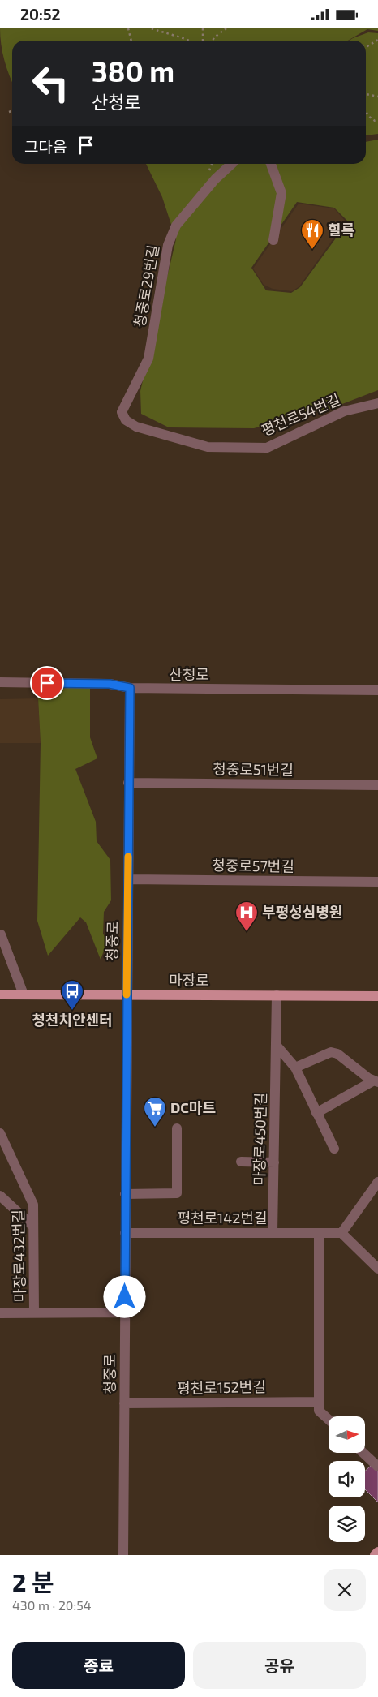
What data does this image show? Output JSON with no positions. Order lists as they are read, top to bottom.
{
  "streets": {
    "main road": ["마장로"],
    "street": [
      "청중로29번길",
      "평천로54번길",
      "산청로",
      "청중로51번길",
      "청중로57번길",
      "청중로",
      "마장로450번길",
      "평천로142번길",
      "마장로432번길",
      "평천로152번길"
    ]
  },
  "crossings": [
    ["청중로29번길", "평천로54번길"],
    ["산청로", "청중로"],
    ["청중로51번길", "청중로"],
    ["청중로57번길", "청중로"],
    ["청중로", "마장로"],
    ["청중로", "평천로142번길"],
    ["청중로", "평천로152번길"],
    ["마장로", "마장로450번길"],
    ["마장로450번길", "평천로142번길"]
  ],
  "places": {
    "restaurant": ["힐록"],
    "hospital": ["부평성심병원"],
    "bus stop": ["청천치안센터"],
    "supermarket": ["DC마트"]
  },
  "north": "right",
  "page": {
    "status": "20:52",
    "turn": ["380 m", "산청로"],
    "then": "그다음",
    "heading": ["2 분", "430 m · 20:54"],
    "buttons": ["종료", "공유"]
  }
}
